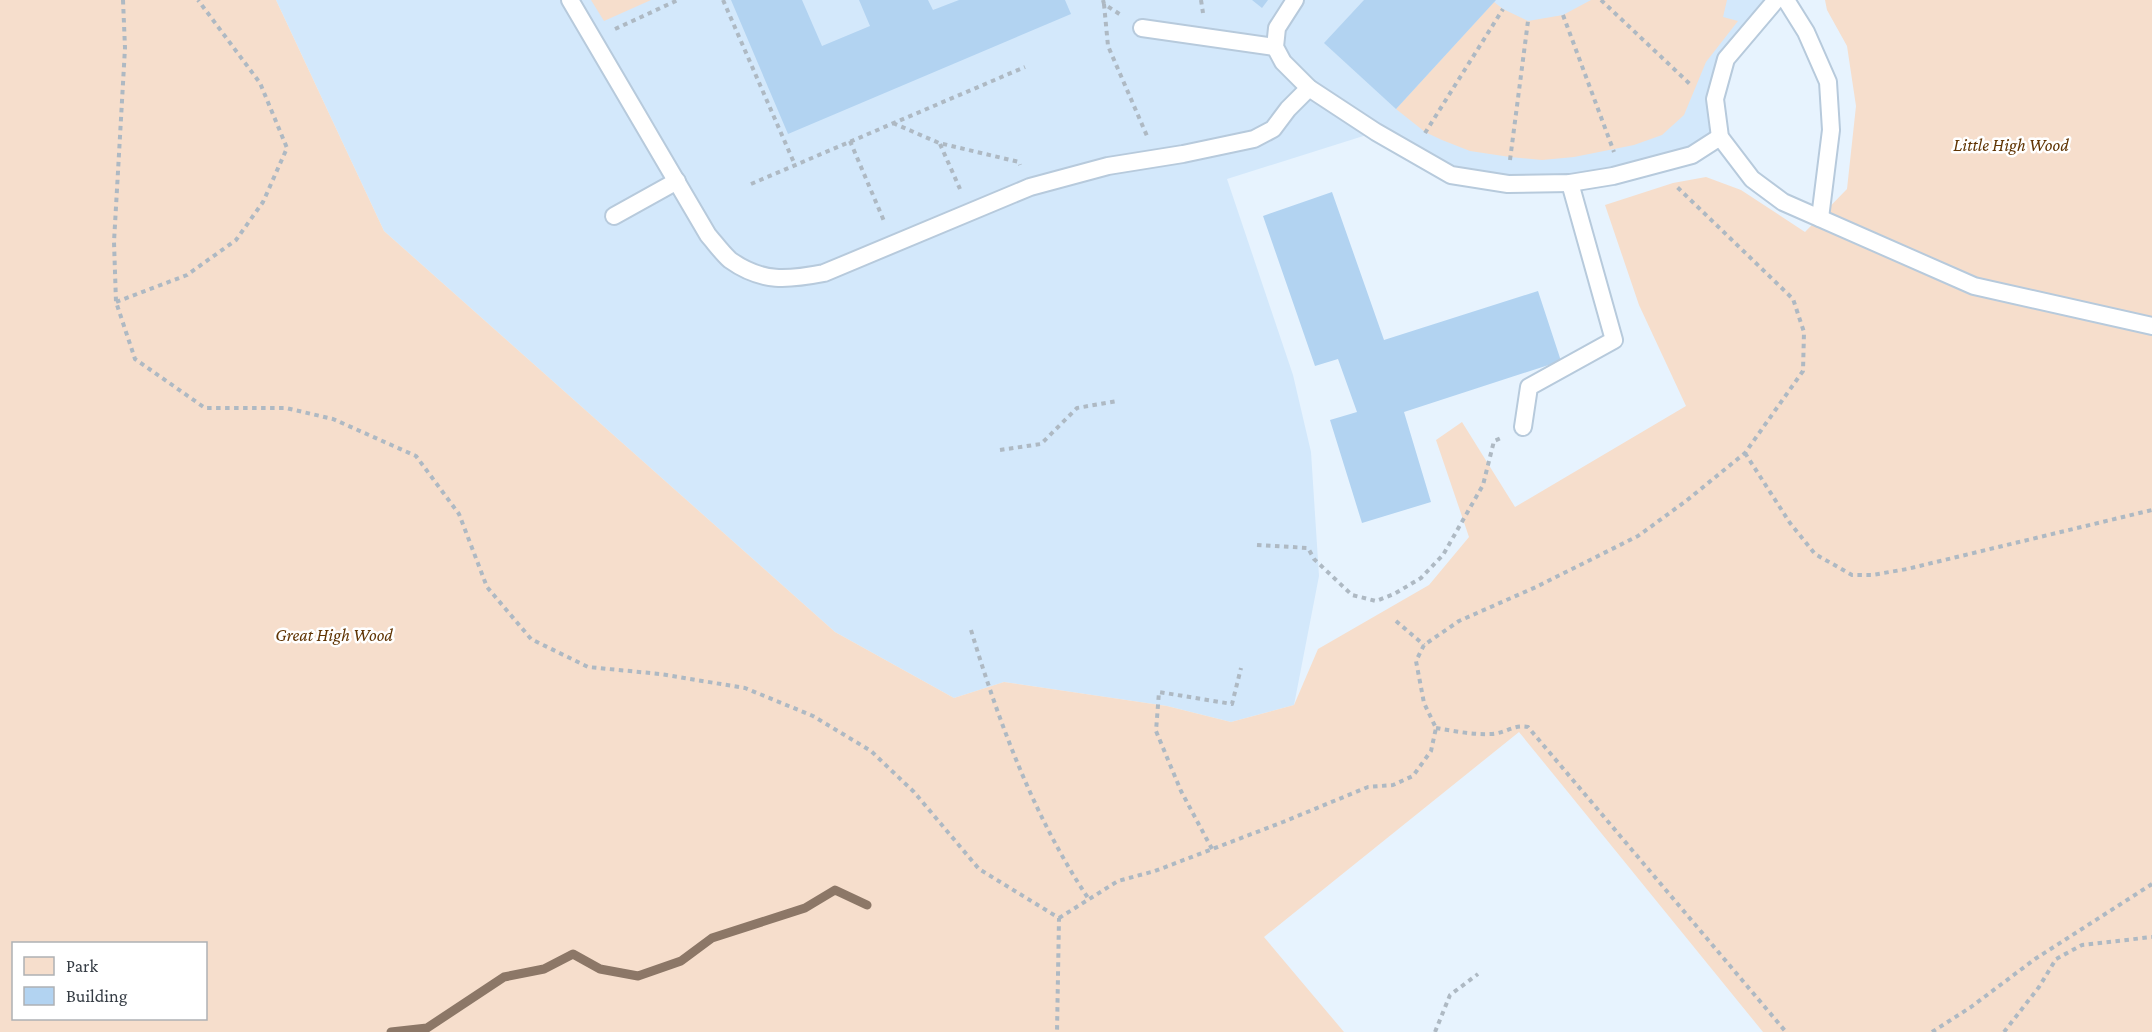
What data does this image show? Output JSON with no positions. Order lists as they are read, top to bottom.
{
  "parks": ["Little High Wood", "Great High Wood"],
  "legend": ["Park", "Building"]
}
